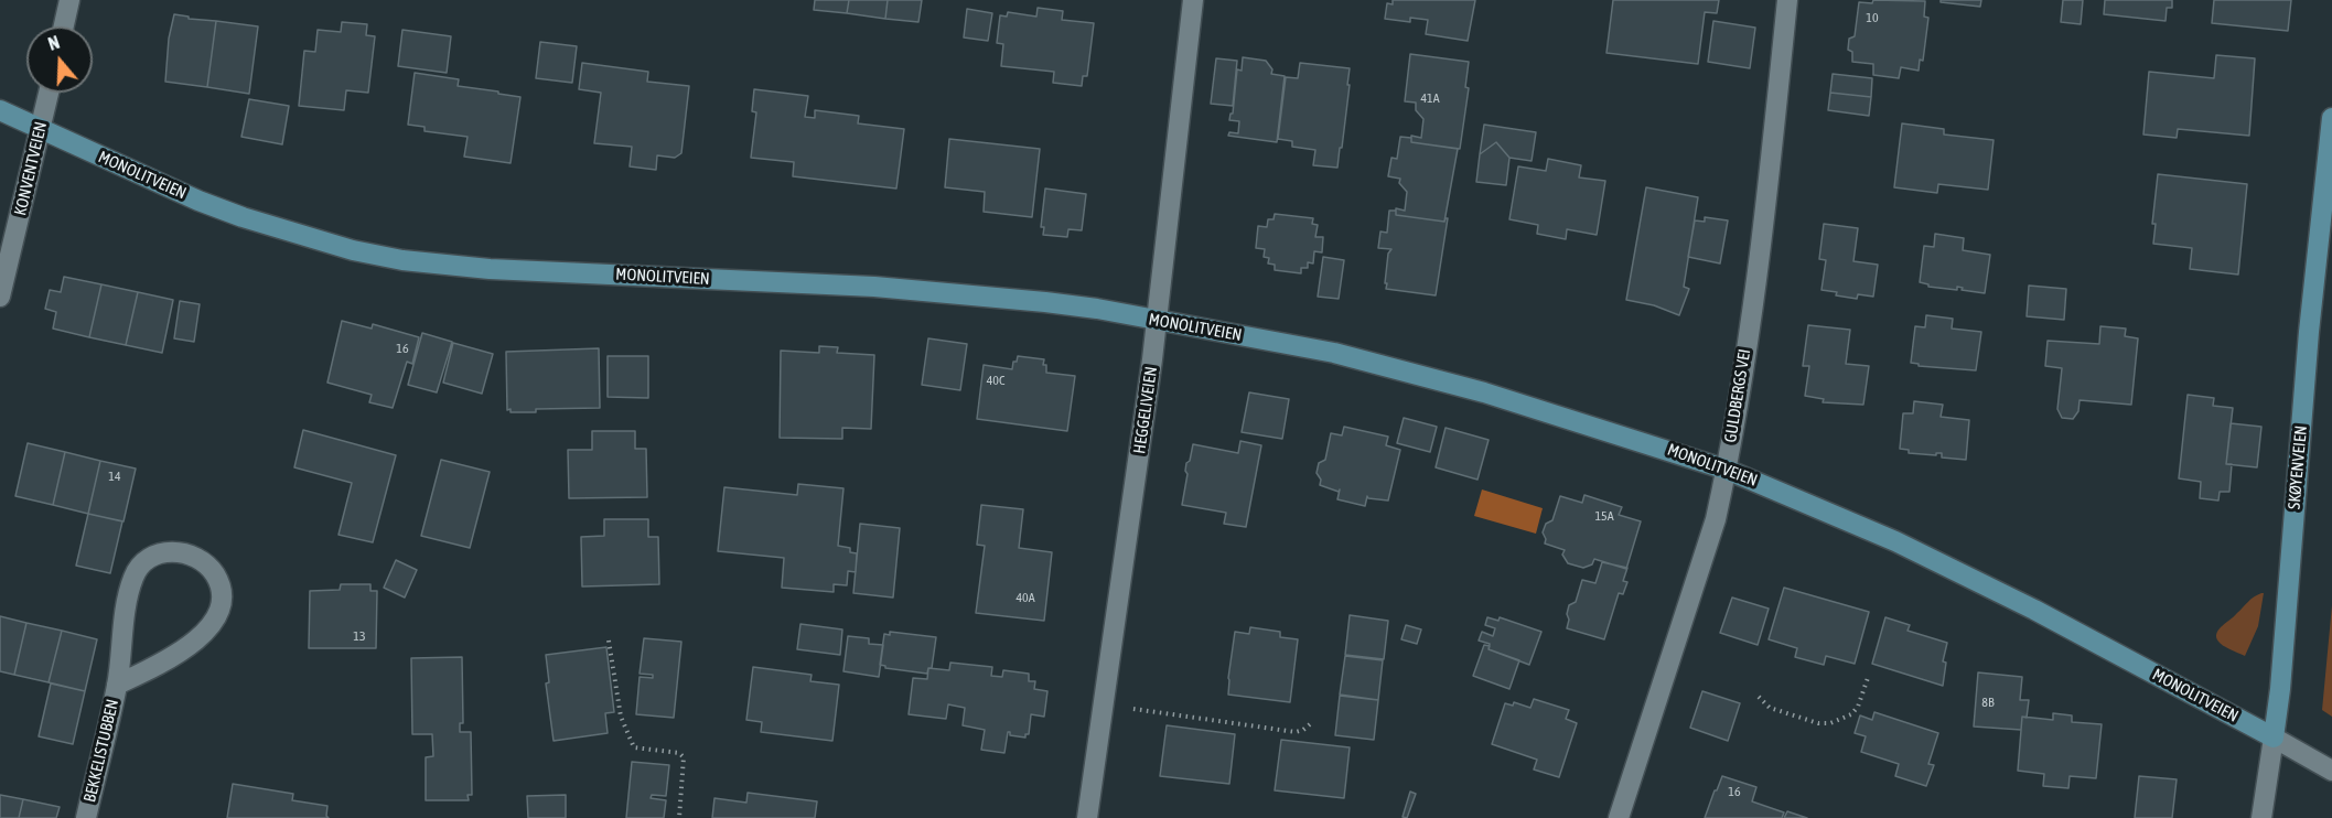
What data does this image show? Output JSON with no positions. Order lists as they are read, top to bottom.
{
  "streets": {
    "street": [
      "KONVENTVEIEN",
      "MONOLITVEIEN",
      "GULDBERGS VEI",
      "HEGGELIVEIEN",
      "SKØYENVEIEN",
      "BEKKELISTUBBEN"
    ]
  },
  "crossings": [
    ["KONVENTVEIEN", "MONOLITVEIEN"],
    ["MONOLITVEIEN", "GULDBERGS VEI"],
    ["MONOLITVEIEN", "HEGGELIVEIEN"],
    ["MONOLITVEIEN", "SKØYENVEIEN"]
  ],
  "house_numbers": [
    "10",
    "41A",
    "16",
    "40C",
    "14",
    "15A",
    "40A",
    "13",
    "8B",
    "16"
  ],
  "north": "top"
}
